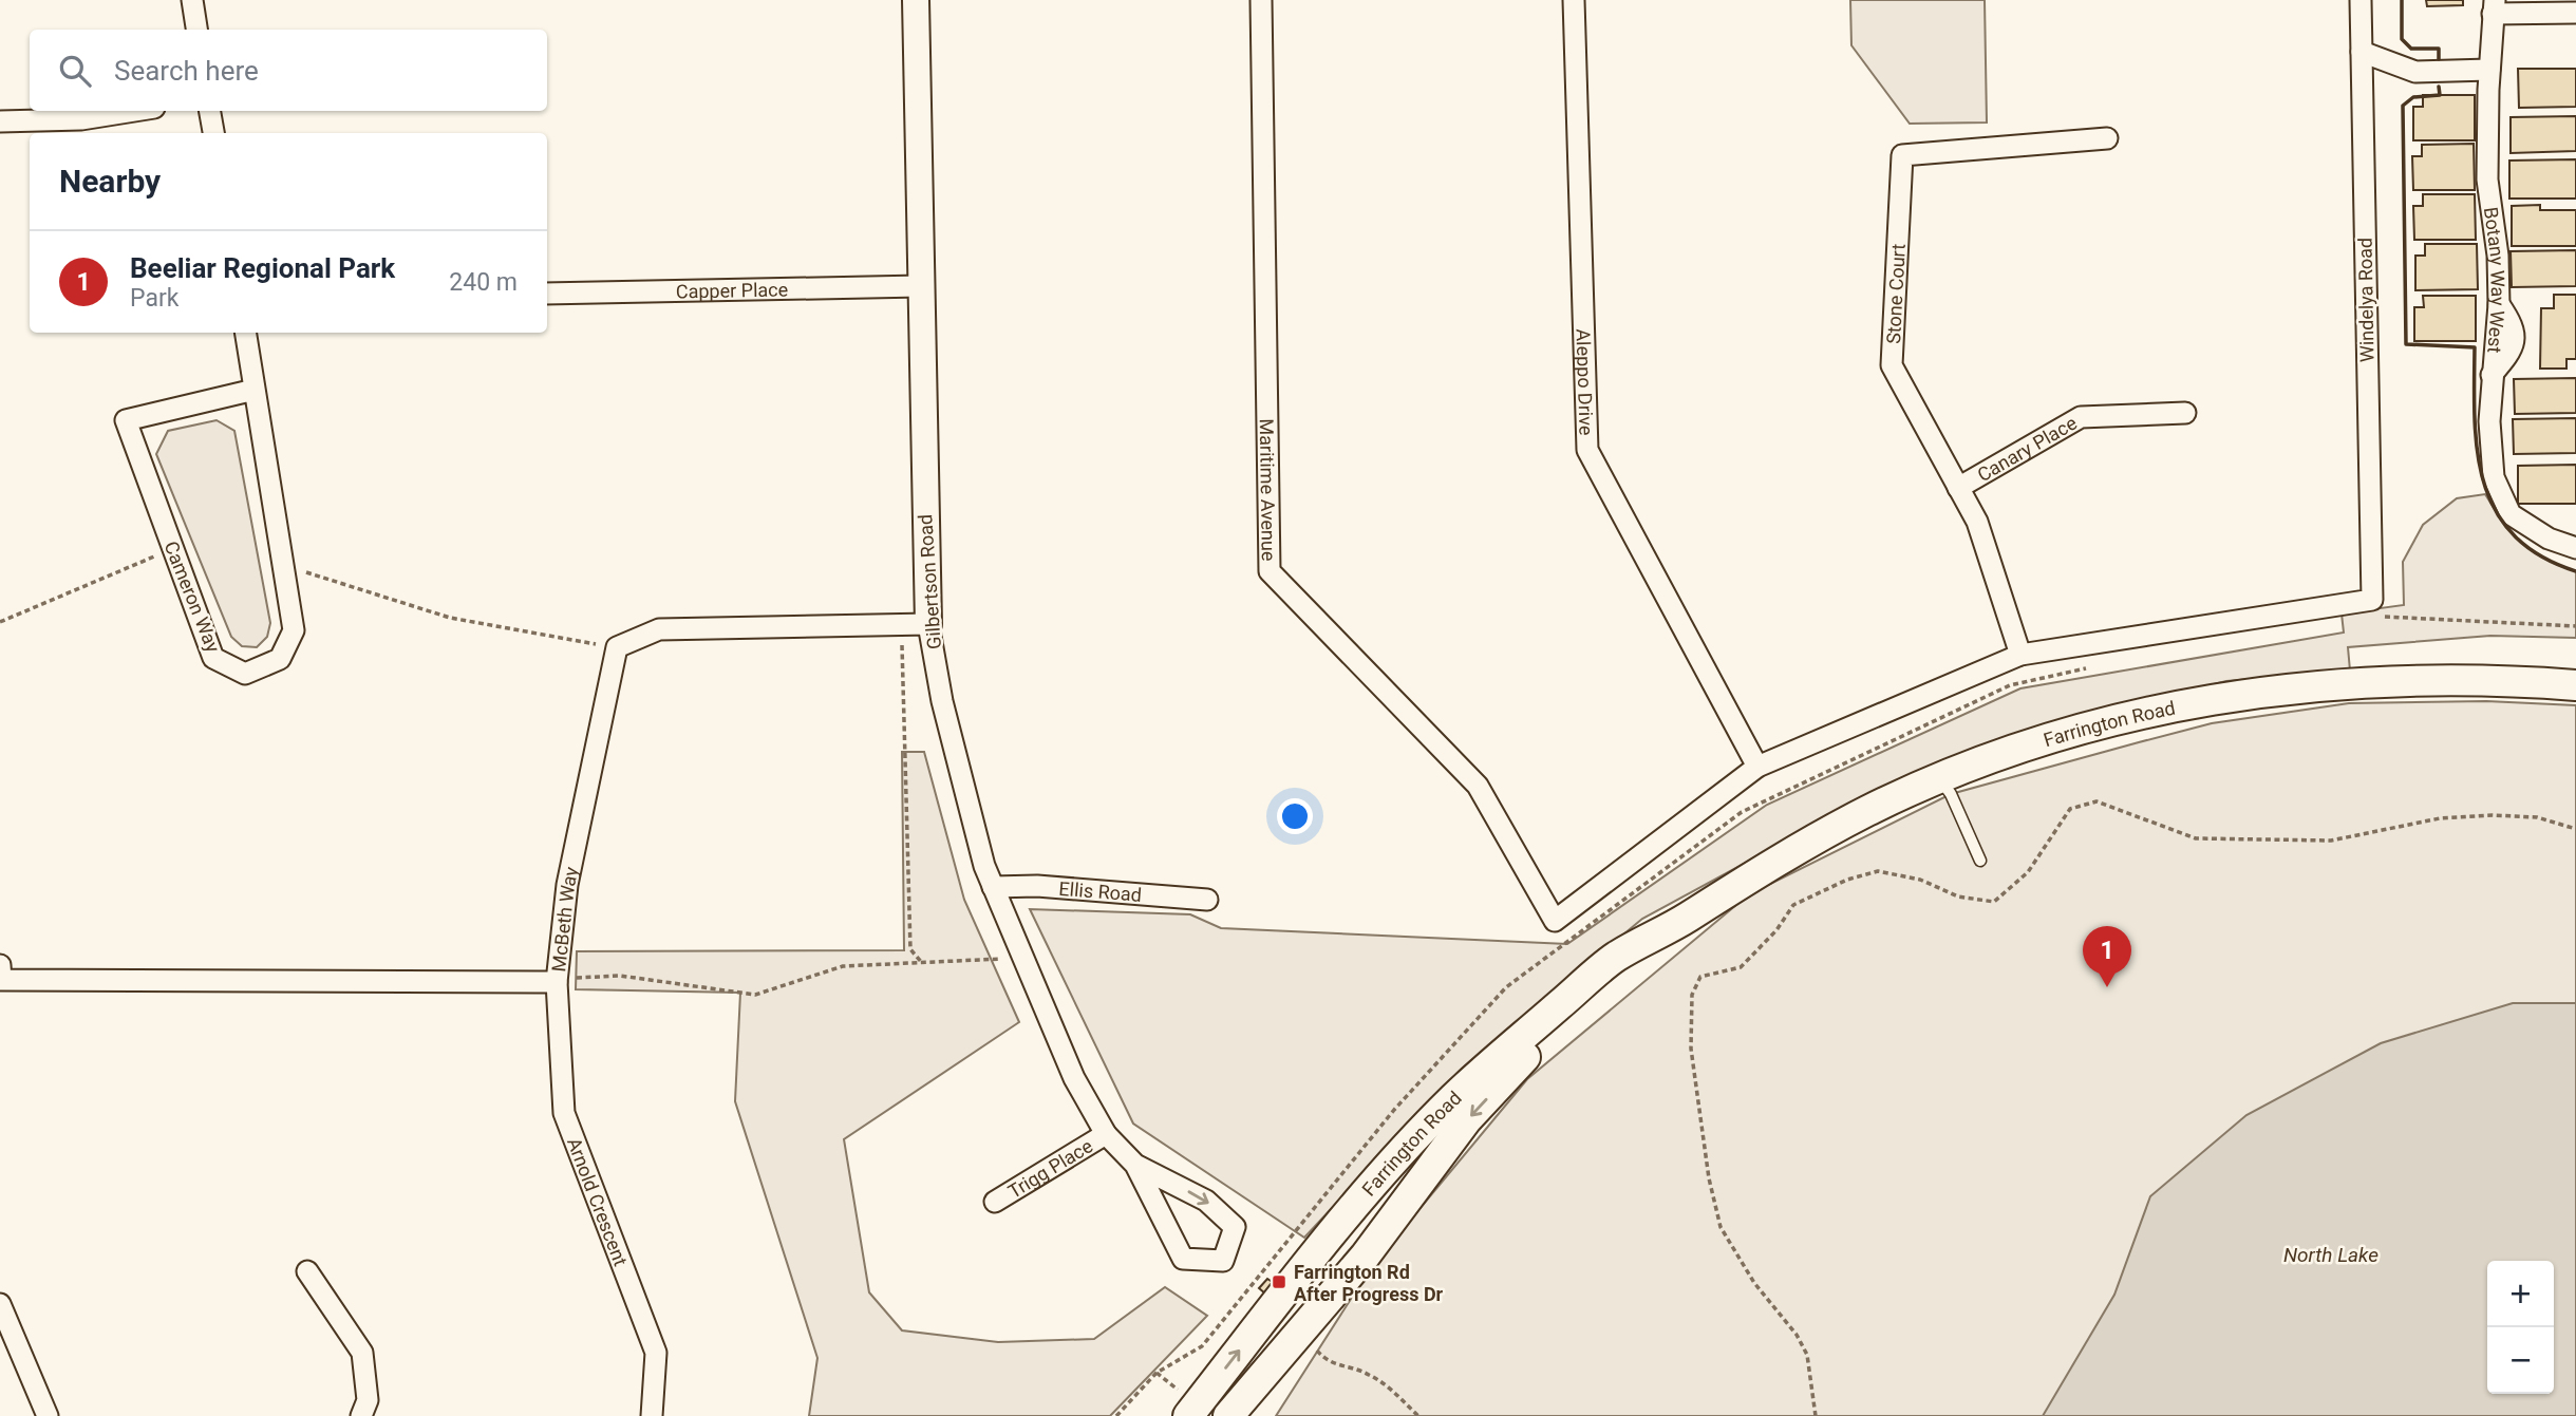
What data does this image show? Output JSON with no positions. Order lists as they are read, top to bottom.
{
  "streets": {
    "main road": ["Farrington Road"],
    "street": [
      "Botany Way West",
      "Capper Place",
      "Stone Court",
      "Windelya Road",
      "Aleppo Drive",
      "Canary Place",
      "Maritime Avenue",
      "Gilbertson Road",
      "Cameron Way",
      "Ellis Road",
      "McBeth Way",
      "Trigg Place",
      "Arnold Crescent"
    ]
  },
  "crossings": [
    ["Capper Place", "Gilbertson Road"],
    ["Stone Court", "Windelya Road"],
    ["Stone Court", "Canary Place"],
    ["Aleppo Drive", "Maritime Avenue"],
    ["Gilbertson Road", "Ellis Road"],
    ["Gilbertson Road", "Trigg Place"],
    ["McBeth Way", "Arnold Crescent"]
  ],
  "water": ["North Lake"],
  "places": {
    "transit": ["Farrington Rd After Progress Dr"]
  },
  "page": {
    "search": "Search here",
    "heading": "Nearby",
    "list": [
      {
        "mark": "1",
        "name": "Beeliar Regional Park",
        "note": "Park",
        "value": "240 m"
      }
    ],
    "pins": "1",
    "map_buttons": ["+", "−"]
  }
}
